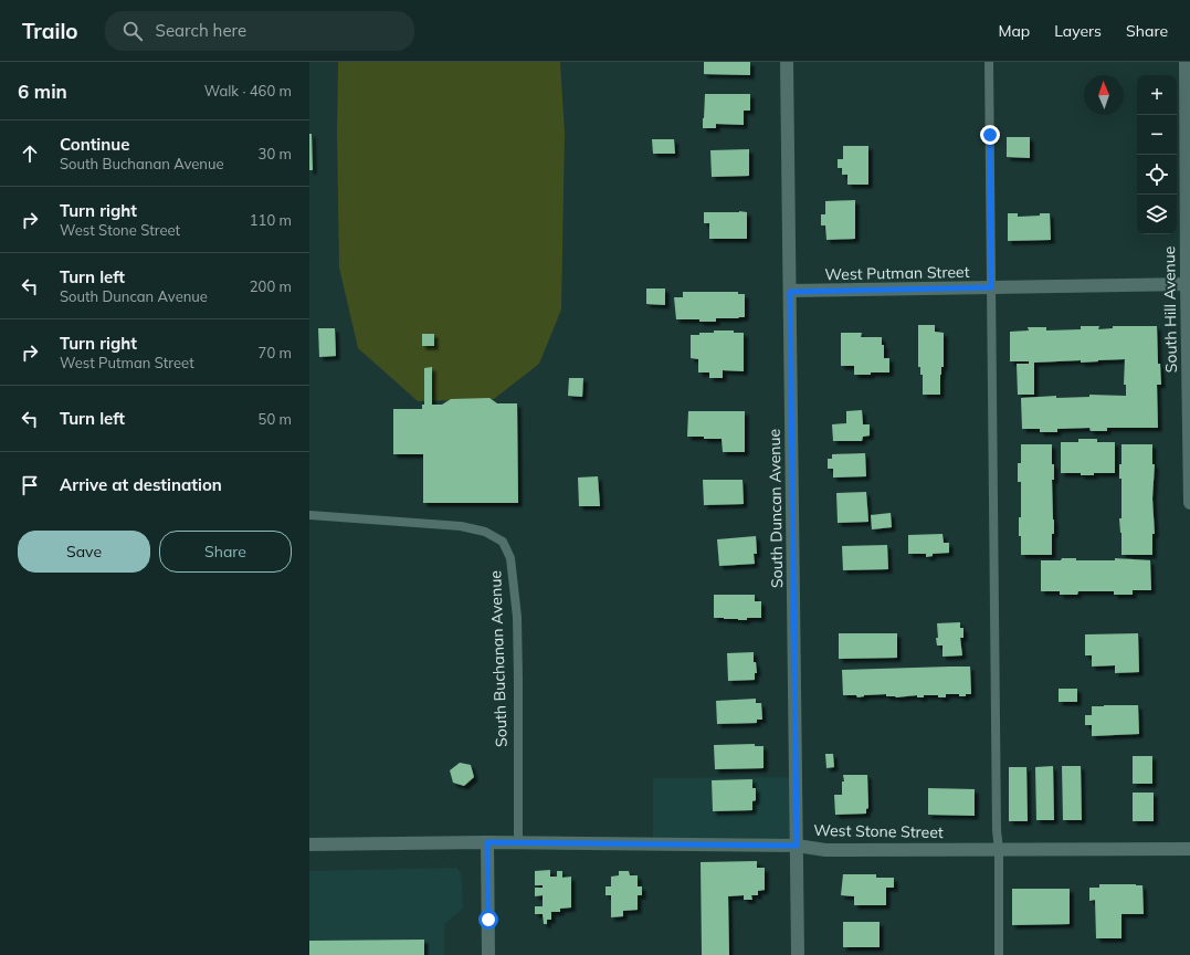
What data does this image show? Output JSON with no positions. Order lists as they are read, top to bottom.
{
  "streets": {
    "street": [
      "West Putman Street",
      "South Hill Avenue",
      "South Duncan Avenue",
      "West Stone Street"
    ],
    "lane": ["South Buchanan Avenue"]
  },
  "crossings": [
    ["West Putman Street", "South Hill Avenue"],
    ["West Putman Street", "South Duncan Avenue"],
    ["South Duncan Avenue", "West Stone Street"],
    ["South Buchanan Avenue", "West Stone Street"]
  ],
  "north": "top",
  "page": {
    "header": "Trailo",
    "search": "Search here",
    "nav": ["Map", "Layers", "Share"],
    "heading": ["6 min", "Walk · 460 m"],
    "map_buttons": ["+", "−"],
    "list": [
      ["Continue", "South Buchanan Avenue", "30 m"],
      ["Turn right", "West Stone Street", "110 m"],
      ["Turn left", "South Duncan Avenue", "200 m"],
      ["Turn right", "West Putman Street", "70 m"],
      ["Turn left", "50 m"],
      "Arrive at destination"
    ],
    "buttons": ["Save", "Share"]
  }
}
